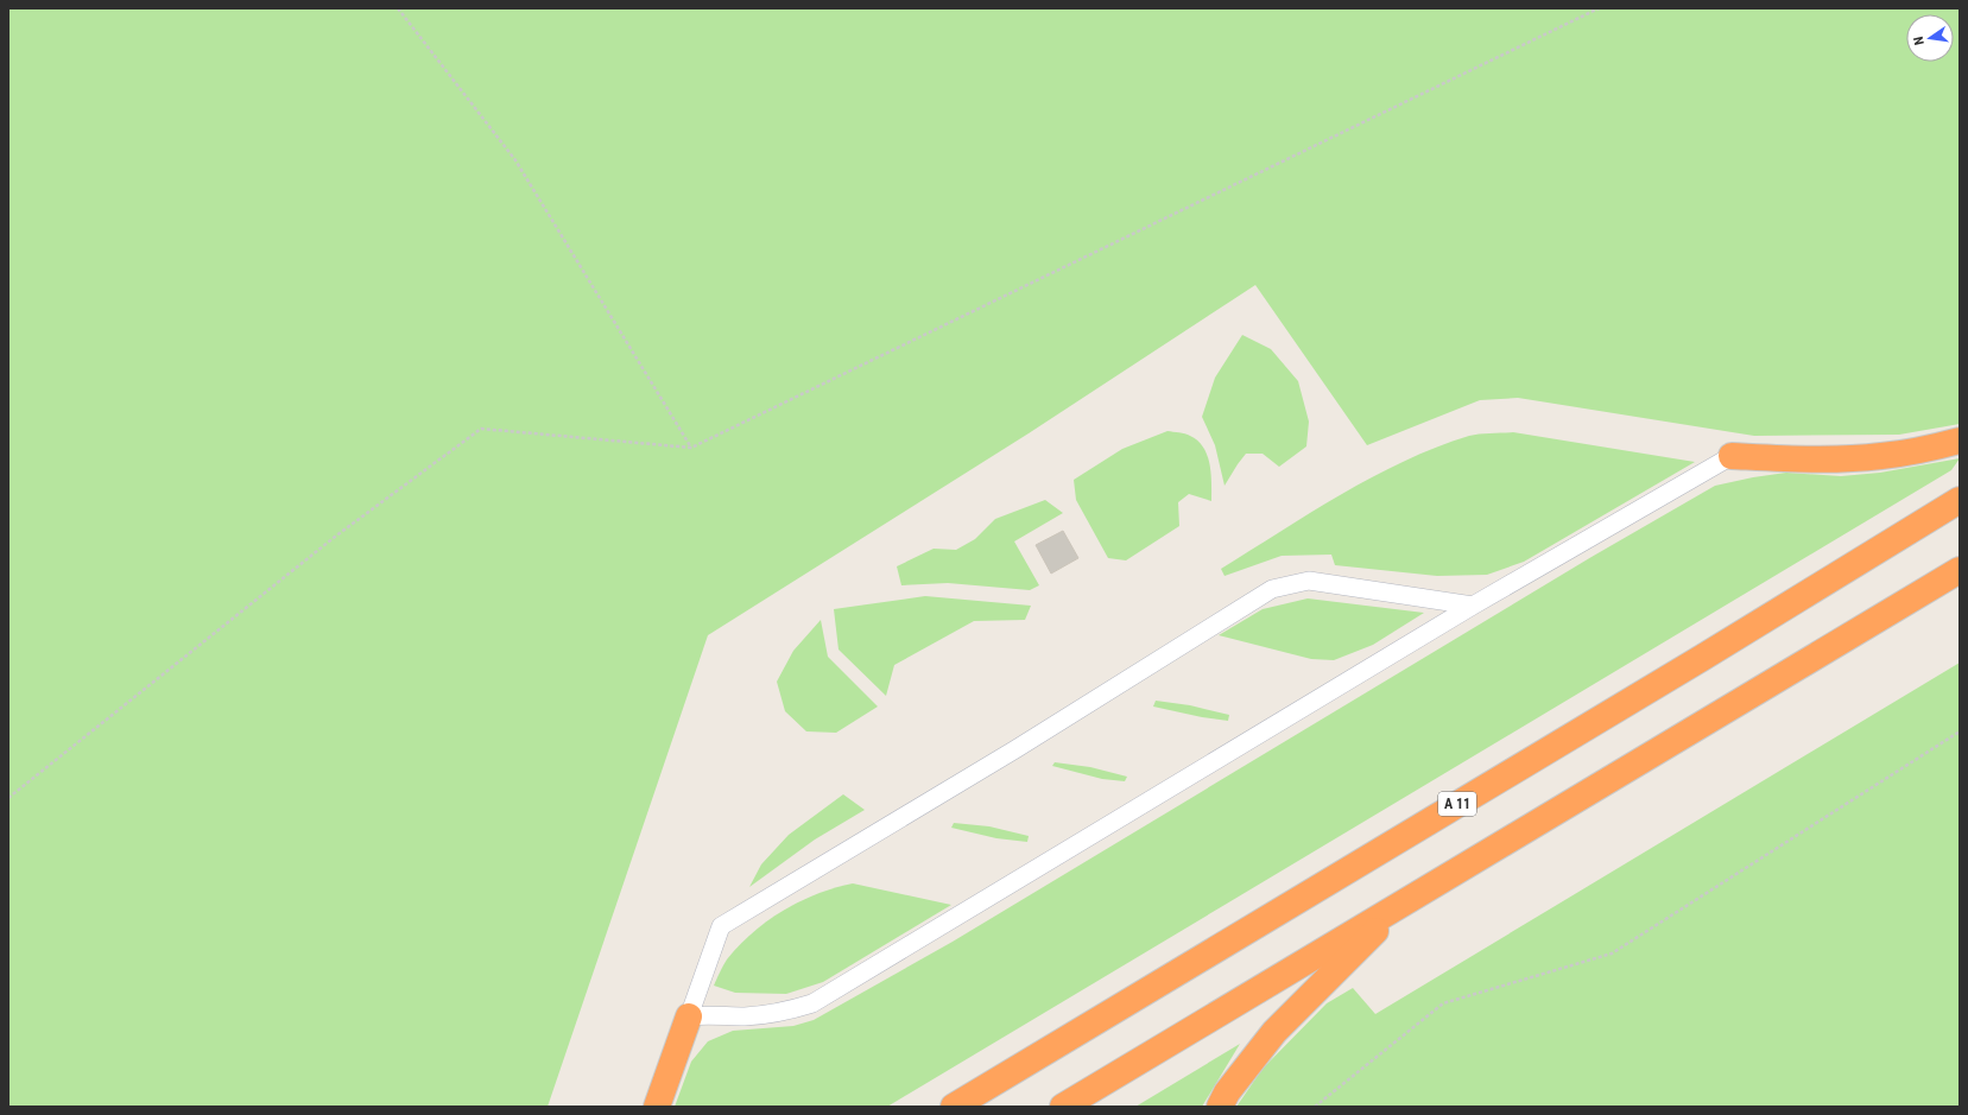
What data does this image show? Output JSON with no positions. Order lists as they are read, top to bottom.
{
  "streets": {
    "highway": ["A 11"]
  },
  "north": "left"
}
